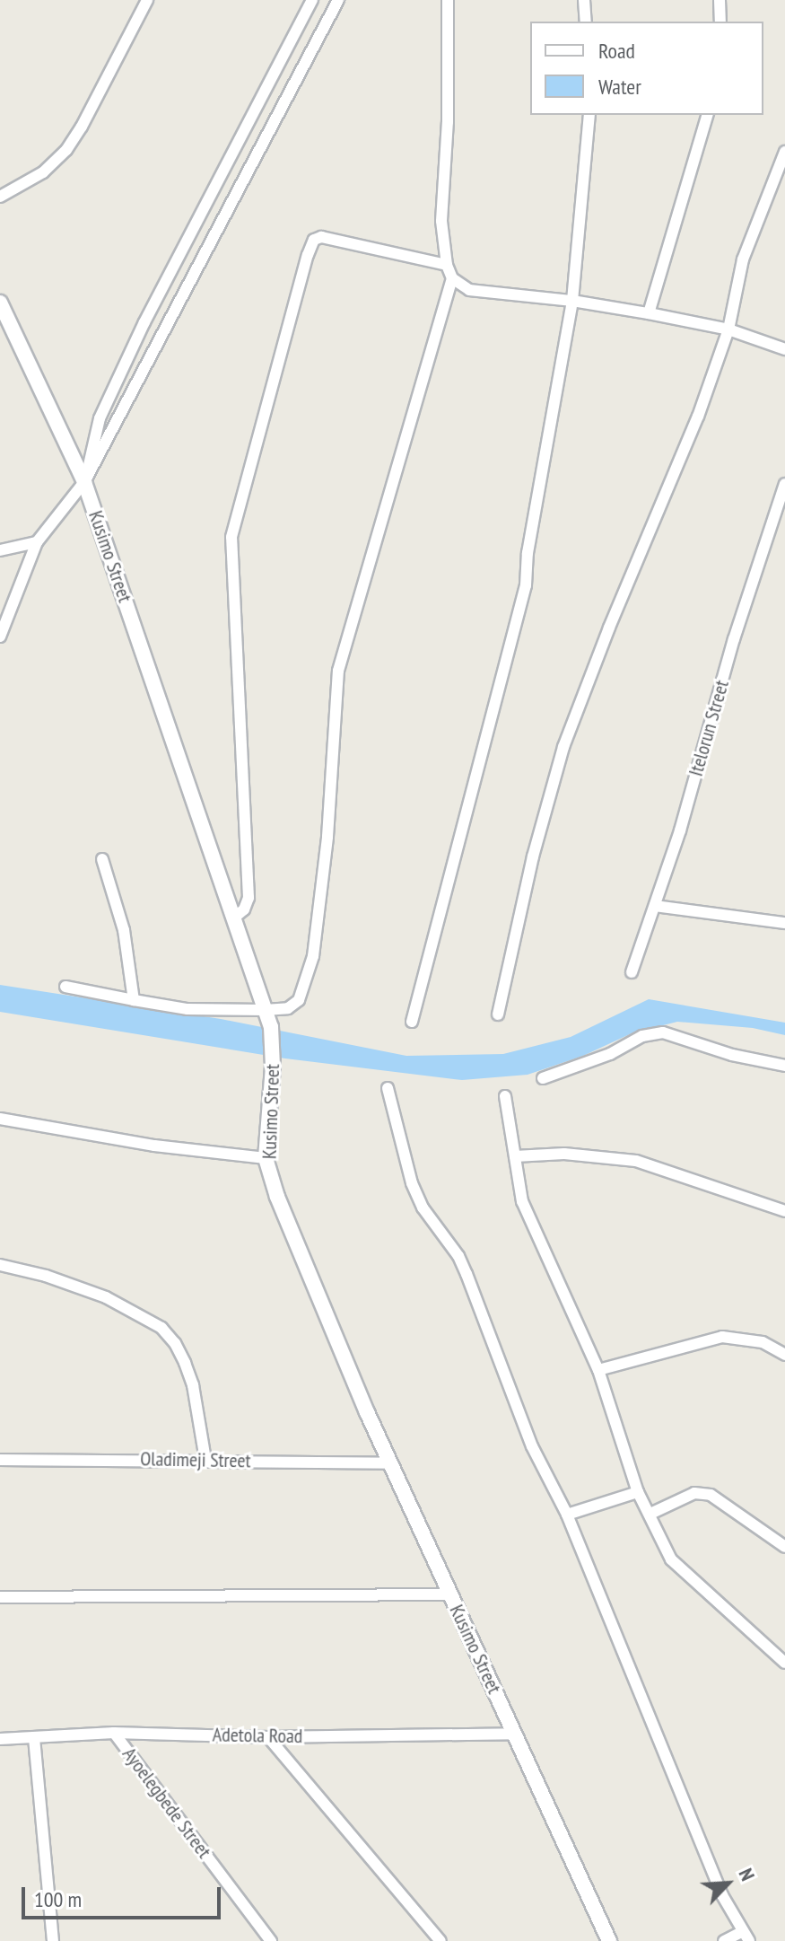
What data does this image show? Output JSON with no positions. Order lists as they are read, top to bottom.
{
  "streets": {
    "street": [
      "Kusimo Street",
      "Itelorun Street",
      "Oladimeji Street",
      "Adetola Road",
      "Ayoelegbede Street"
    ]
  },
  "crossings": [
    ["Kusimo Street", "Oladimeji Street"],
    ["Kusimo Street", "Adetola Road"],
    ["Adetola Road", "Ayoelegbede Street"]
  ],
  "legend": ["Road", "Water"],
  "scale_bar": "100 m",
  "north": "top right"
}
